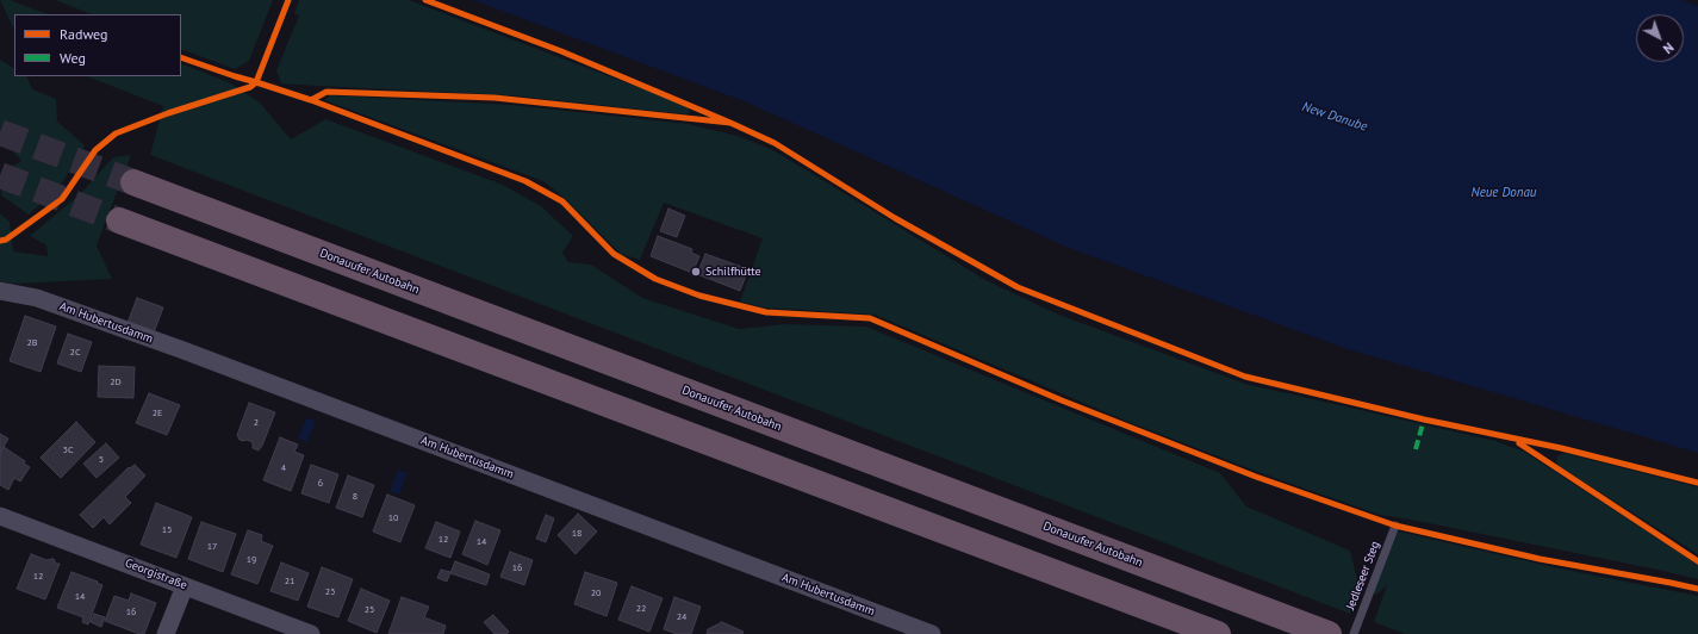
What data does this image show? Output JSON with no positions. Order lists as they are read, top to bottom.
{
  "streets": {
    "highway": ["Donauufer Autobahn"],
    "street": ["Am Hubertusdamm", "Georgistraße"],
    "lane": ["Jedleseer Steg"]
  },
  "water": ["New Danube", "Neue Donau"],
  "places": ["Schilfhütte"],
  "house_numbers": [
    "2B",
    "2C",
    "2D",
    "2E",
    "2",
    "3C",
    "5",
    "4",
    "6",
    "8",
    "10",
    "15",
    "18",
    "12",
    "14",
    "17",
    "19",
    "16",
    "12",
    "21",
    "23",
    "20",
    "14",
    "22",
    "25",
    "16",
    "24"
  ],
  "legend": ["Radweg", "Weg"],
  "north": "bottom right"
}
